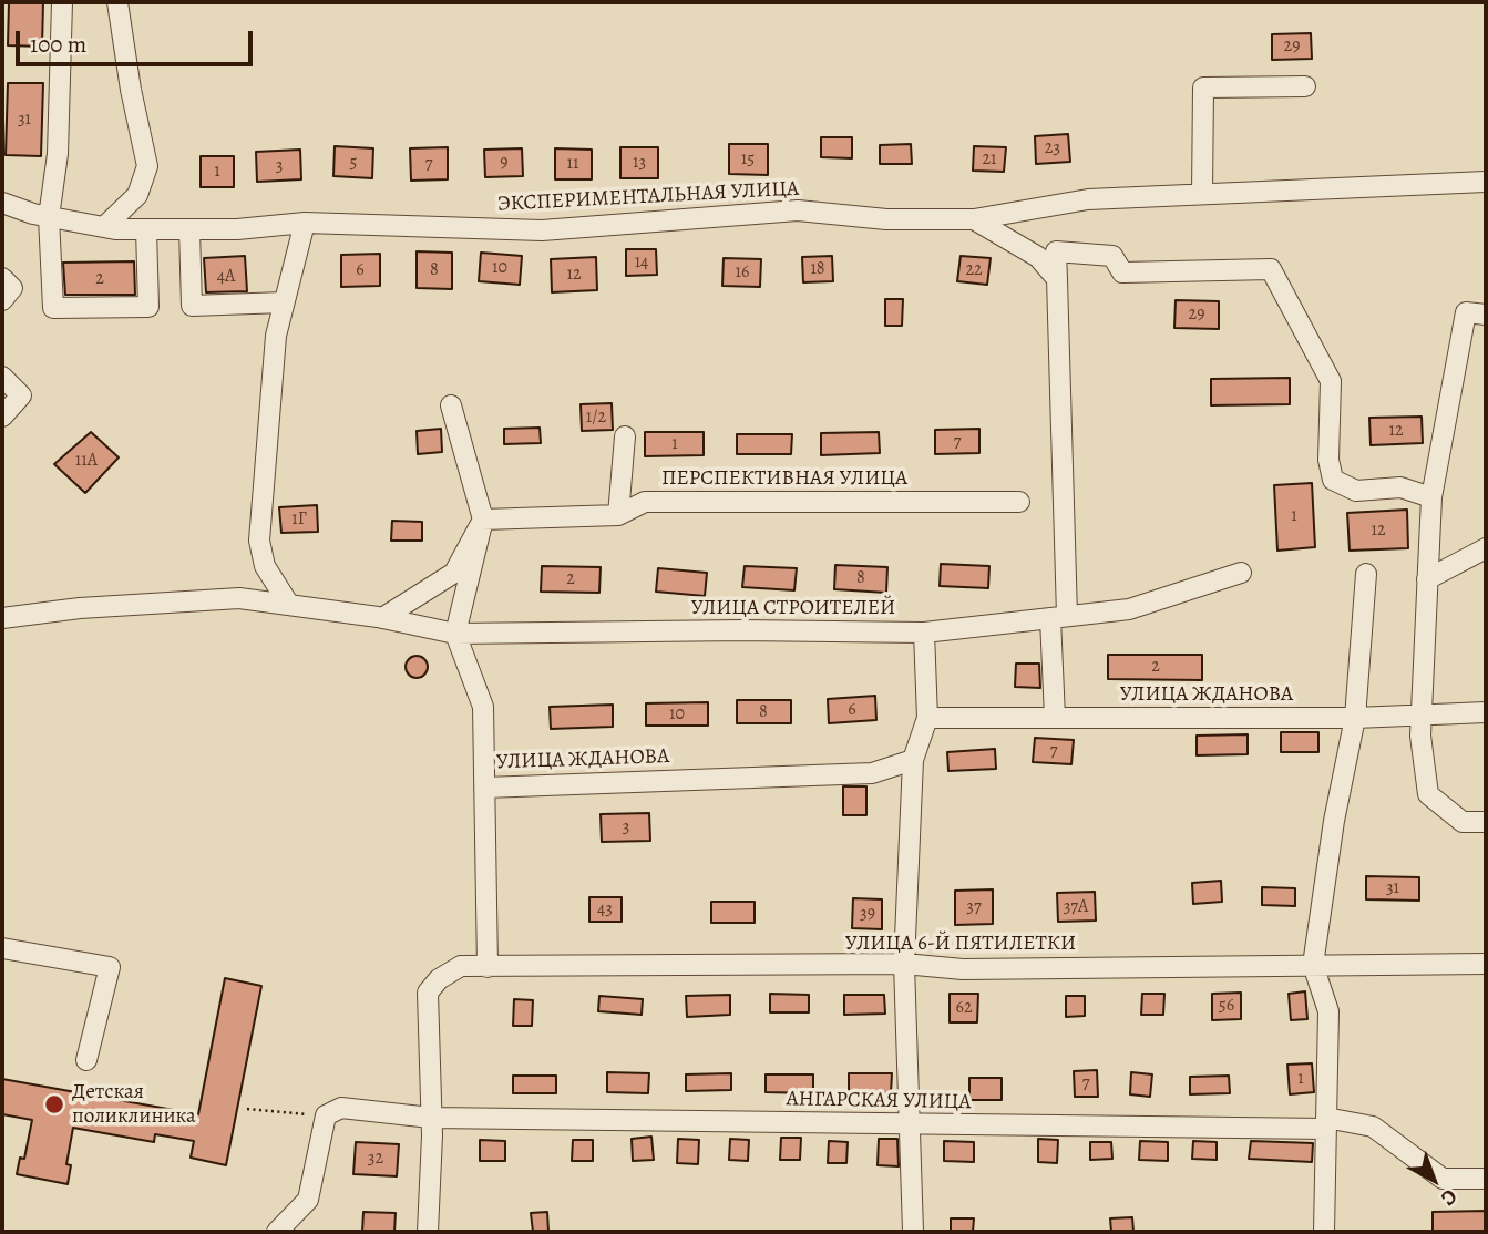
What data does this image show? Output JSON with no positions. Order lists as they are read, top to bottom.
{
  "streets": {
    "street": [
      "ЭКСПЕРИМЕНТАЛЬНАЯ УЛИЦА",
      "ПЕРСПЕКТИВНАЯ УЛИЦА",
      "УЛИЦА СТРОИТЕЛЕЙ",
      "УЛИЦА ЖДАНОВА",
      "УЛИЦА 6-Й ПЯТИЛЕТКИ",
      "АНГАРСКАЯ УЛИЦА"
    ]
  },
  "crossings": [
    ["УЛИЦА 6-Й ПЯТИЛЕТКИ", "АНГАРСКАЯ УЛИЦА"]
  ],
  "places": ["Детская поликлиника"],
  "house_numbers": [
    "29",
    "31",
    "23",
    "15",
    "21",
    "5",
    "9",
    "13",
    "7",
    "11",
    "3",
    "1",
    "14",
    "10",
    "18",
    "6",
    "8",
    "22",
    "16",
    "12",
    "4А",
    "2",
    "29",
    "1/2",
    "12",
    "7",
    "1",
    "11А",
    "1",
    "1Г",
    "12",
    "8",
    "2",
    "2",
    "6",
    "8",
    "10",
    "7",
    "3",
    "31",
    "37",
    "37А",
    "43",
    "39",
    "56",
    "62",
    "1",
    "7",
    "32"
  ],
  "scale_bar": "100 m",
  "north": "bottom right"
}
